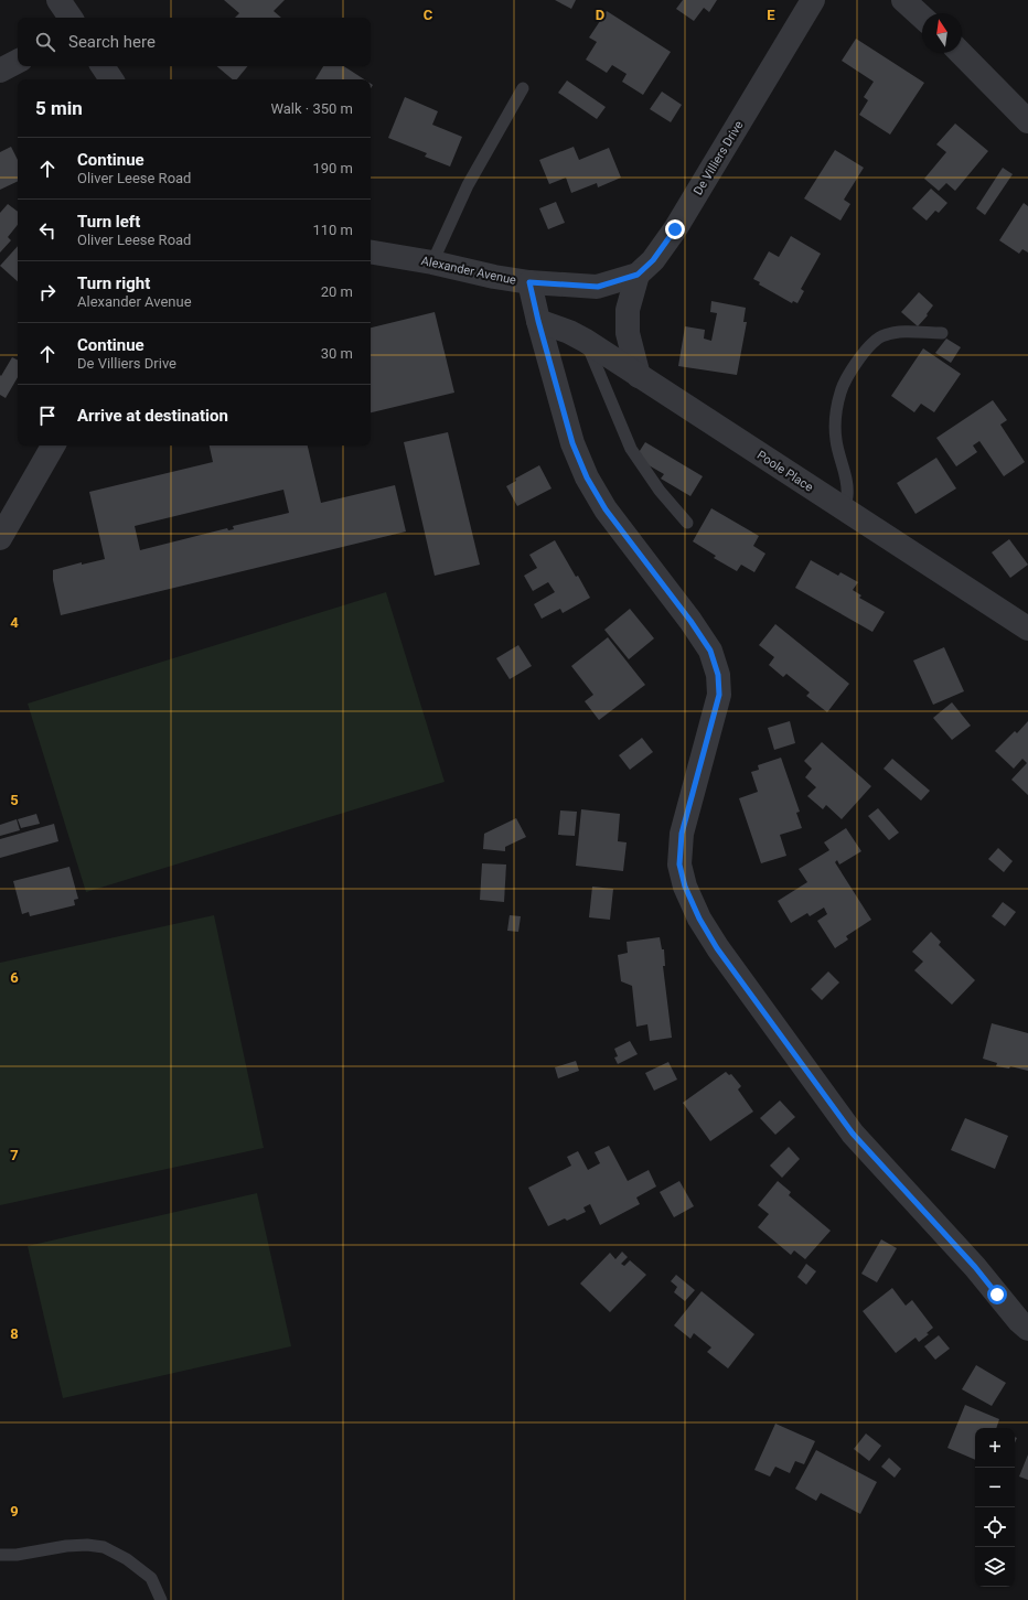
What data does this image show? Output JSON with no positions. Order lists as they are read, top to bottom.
{
  "streets": {
    "street": ["De Villiers Drive", "Alexander Avenue", "Poole Place"]
  },
  "crossings": [
    ["De Villiers Drive", "Alexander Avenue"]
  ],
  "north": "top",
  "page": {
    "search": "Search here",
    "heading": ["5 min", "Walk · 350 m"],
    "list": [
      ["Continue", "Oliver Leese Road", "190 m"],
      ["Turn left", "Oliver Leese Road", "110 m"],
      ["Turn right", "Alexander Avenue", "20 m"],
      ["Continue", "De Villiers Drive", "30 m"],
      "Arrive at destination"
    ],
    "map_buttons": ["+", "−"]
  },
  "grid": {
    "columns": ["C", "D", "E"],
    "rows": [
      "4",
      "5",
      "6",
      "7",
      "8",
      "9"
    ]
  }
}
